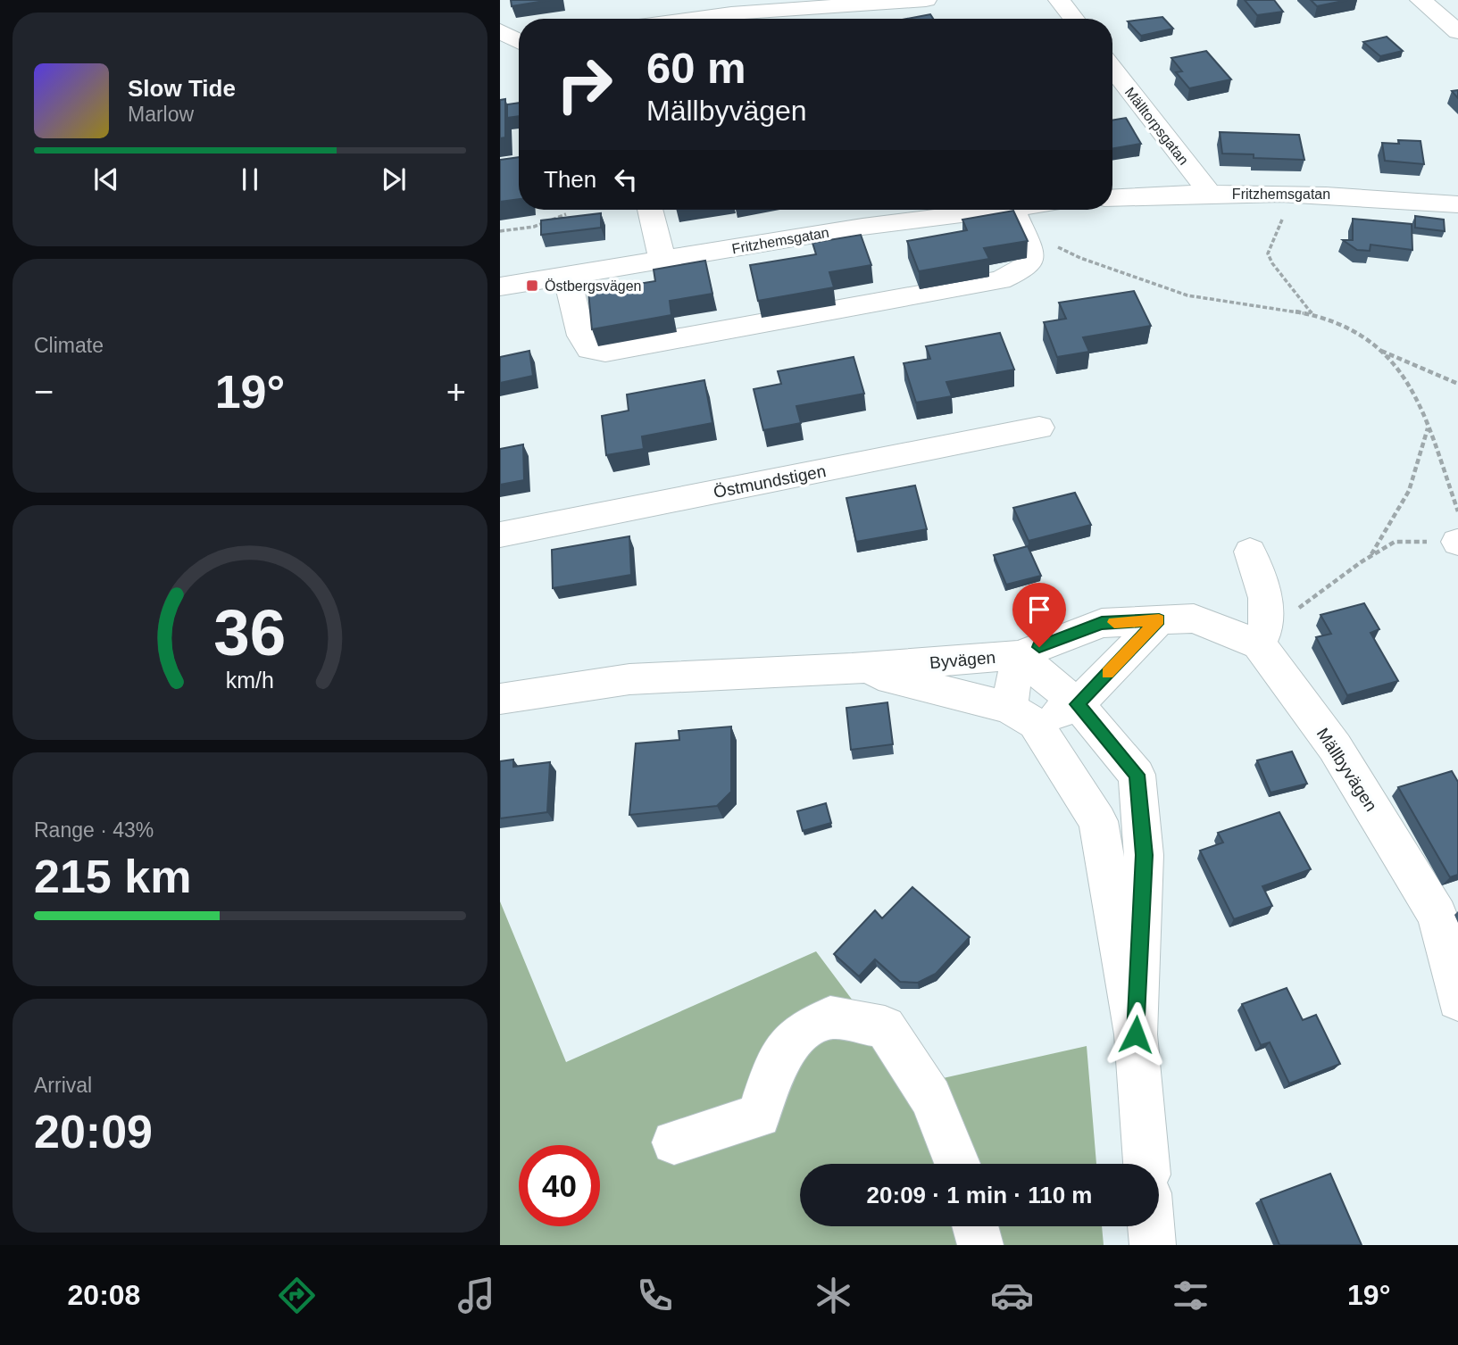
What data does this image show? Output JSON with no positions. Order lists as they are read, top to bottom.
{
  "streets": {
    "street": [
      "Mälltorpsgatan",
      "Fritzhemsgatan",
      "Östmundstigen",
      "Byvägen",
      "Mällbyvägen"
    ]
  },
  "crossings": [
    ["Mälltorpsgatan", "Fritzhemsgatan"]
  ],
  "places": {
    "transit": ["Östbergsvägen"]
  },
  "page": {
    "turn": ["60 m", "Mällbyvägen"],
    "song": ["Slow Tide", "Marlow"],
    "then": "Then",
    "tile": [
      "Climate",
      ["Range · 43%", "215 km"],
      ["Arrival", "20:09"]
    ],
    "heat": ["−", "19°", "+"],
    "limit": "40",
    "trip": "20:09 · 1 min · 110 m",
    "tabs": ["20:08", "19°"],
    "gauge": ["36", "km/h"]
  }
}
